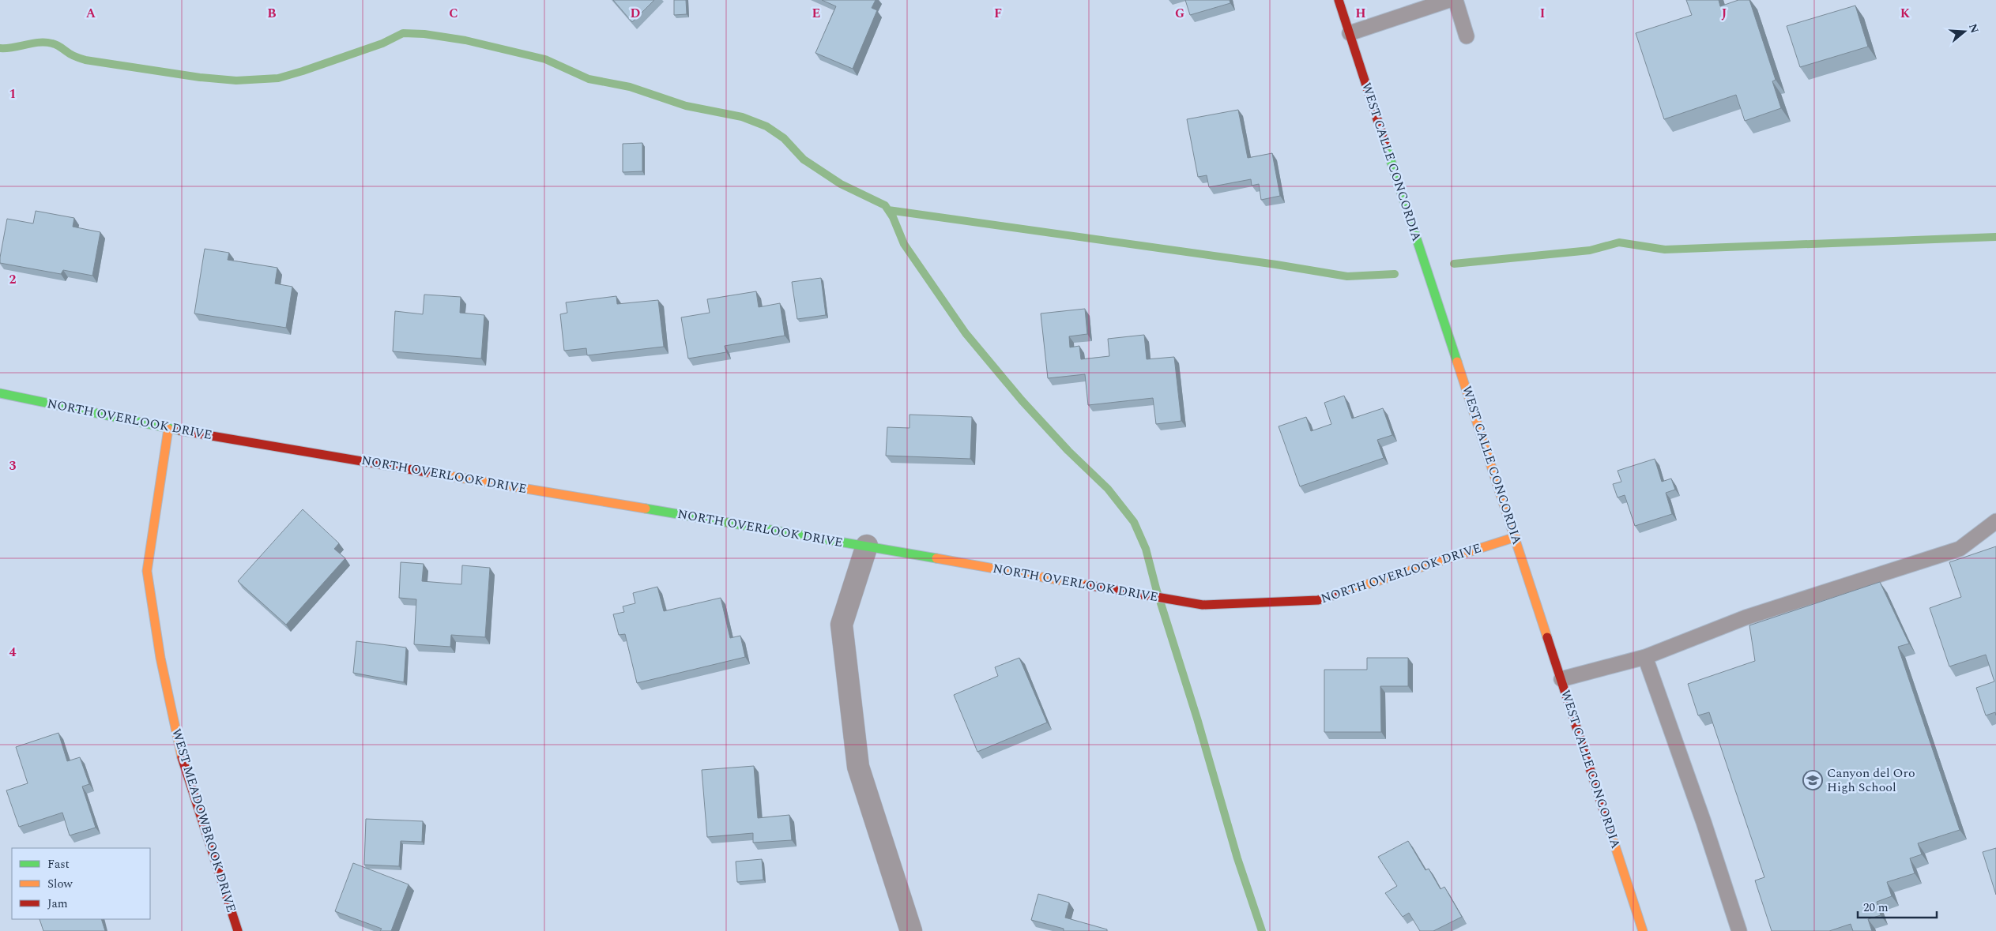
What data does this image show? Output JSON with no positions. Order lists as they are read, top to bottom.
{
  "streets": {
    "street": ["WEST CALLE CONCORDIA", "NORTH OVERLOOK DRIVE", "WEST MEADOWBROOK DRIVE"]
  },
  "crossings": [
    ["WEST CALLE CONCORDIA", "NORTH OVERLOOK DRIVE"],
    ["NORTH OVERLOOK DRIVE", "WEST MEADOWBROOK DRIVE"]
  ],
  "places": {
    "school or university": ["Canyon del Oro High School"]
  },
  "legend": ["Fast", "Slow", "Jam"],
  "scale_bar": "20 m",
  "north": "right",
  "grid": {
    "columns": [
      "A",
      "B",
      "C",
      "D",
      "E",
      "F",
      "G",
      "H",
      "I",
      "J",
      "K"
    ],
    "rows": [
      "1",
      "2",
      "3",
      "4"
    ]
  }
}
